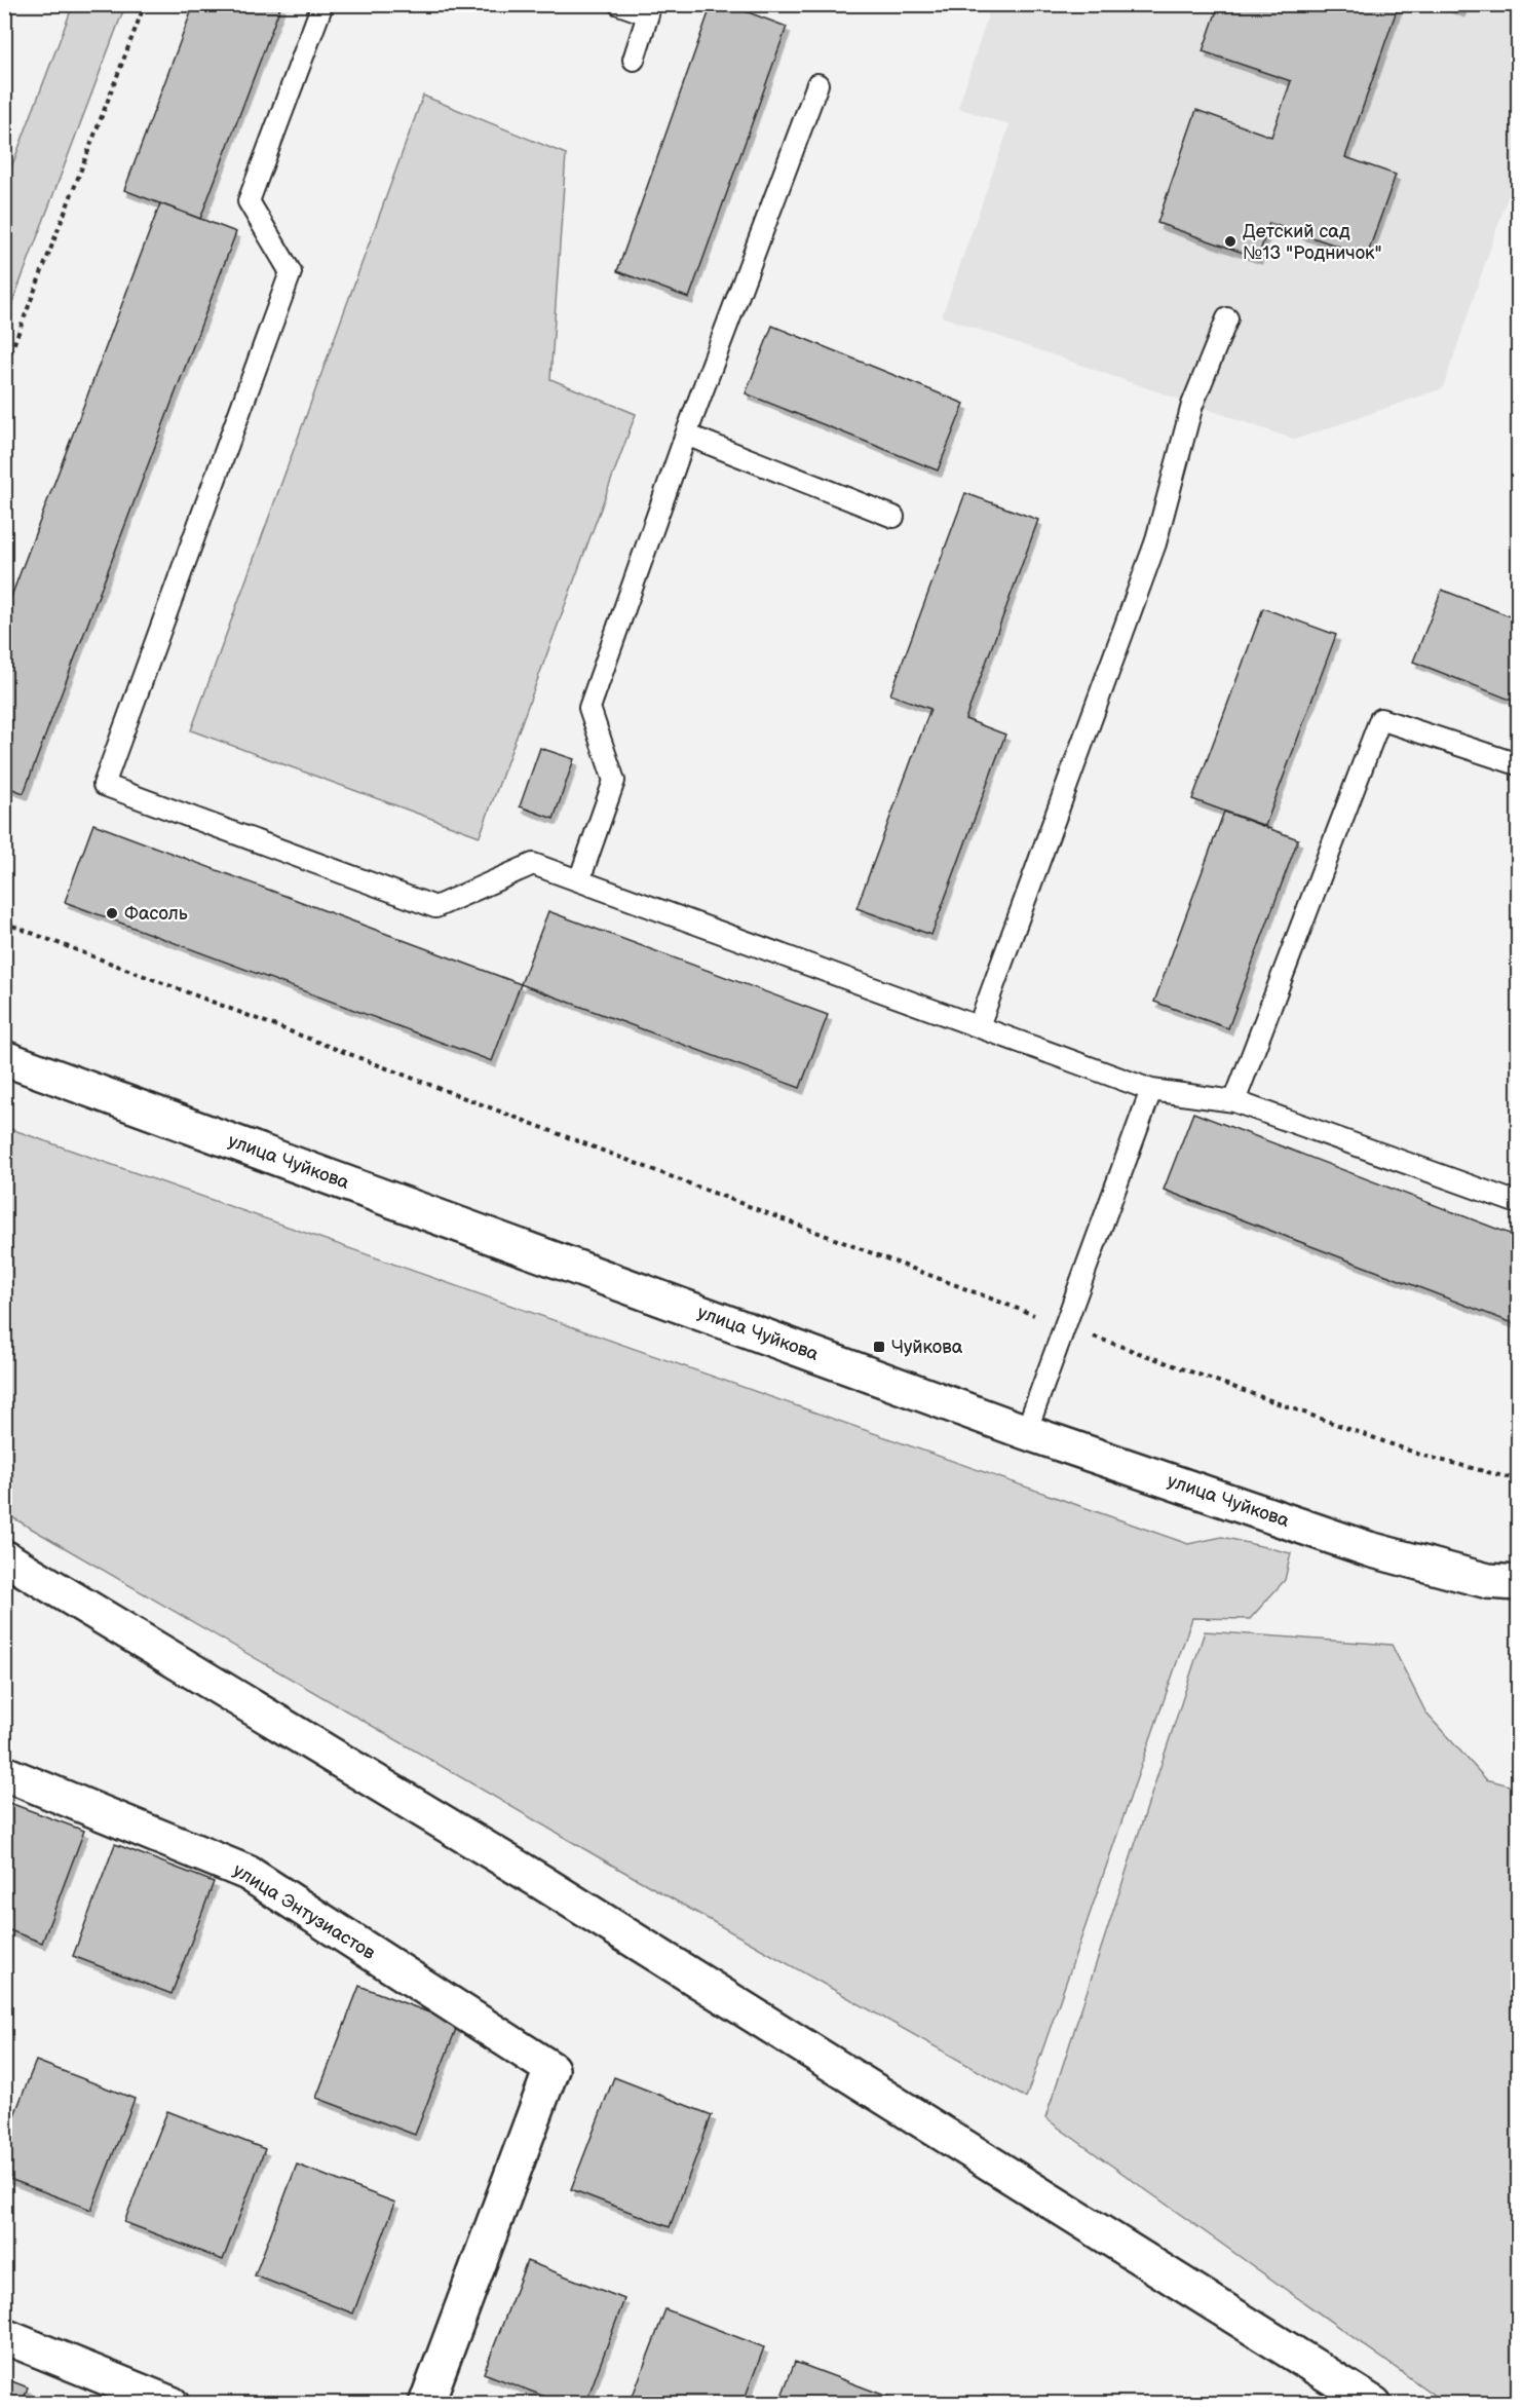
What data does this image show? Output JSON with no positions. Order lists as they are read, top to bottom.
{
  "streets": {
    "street": ["улица Чуйкова", "улица Энтузиастов"]
  },
  "places": {
    "other": ["Детский сад №13 \"Родничок\"", "Фасоль"],
    "transit": ["Чуйкова"]
  }
}
